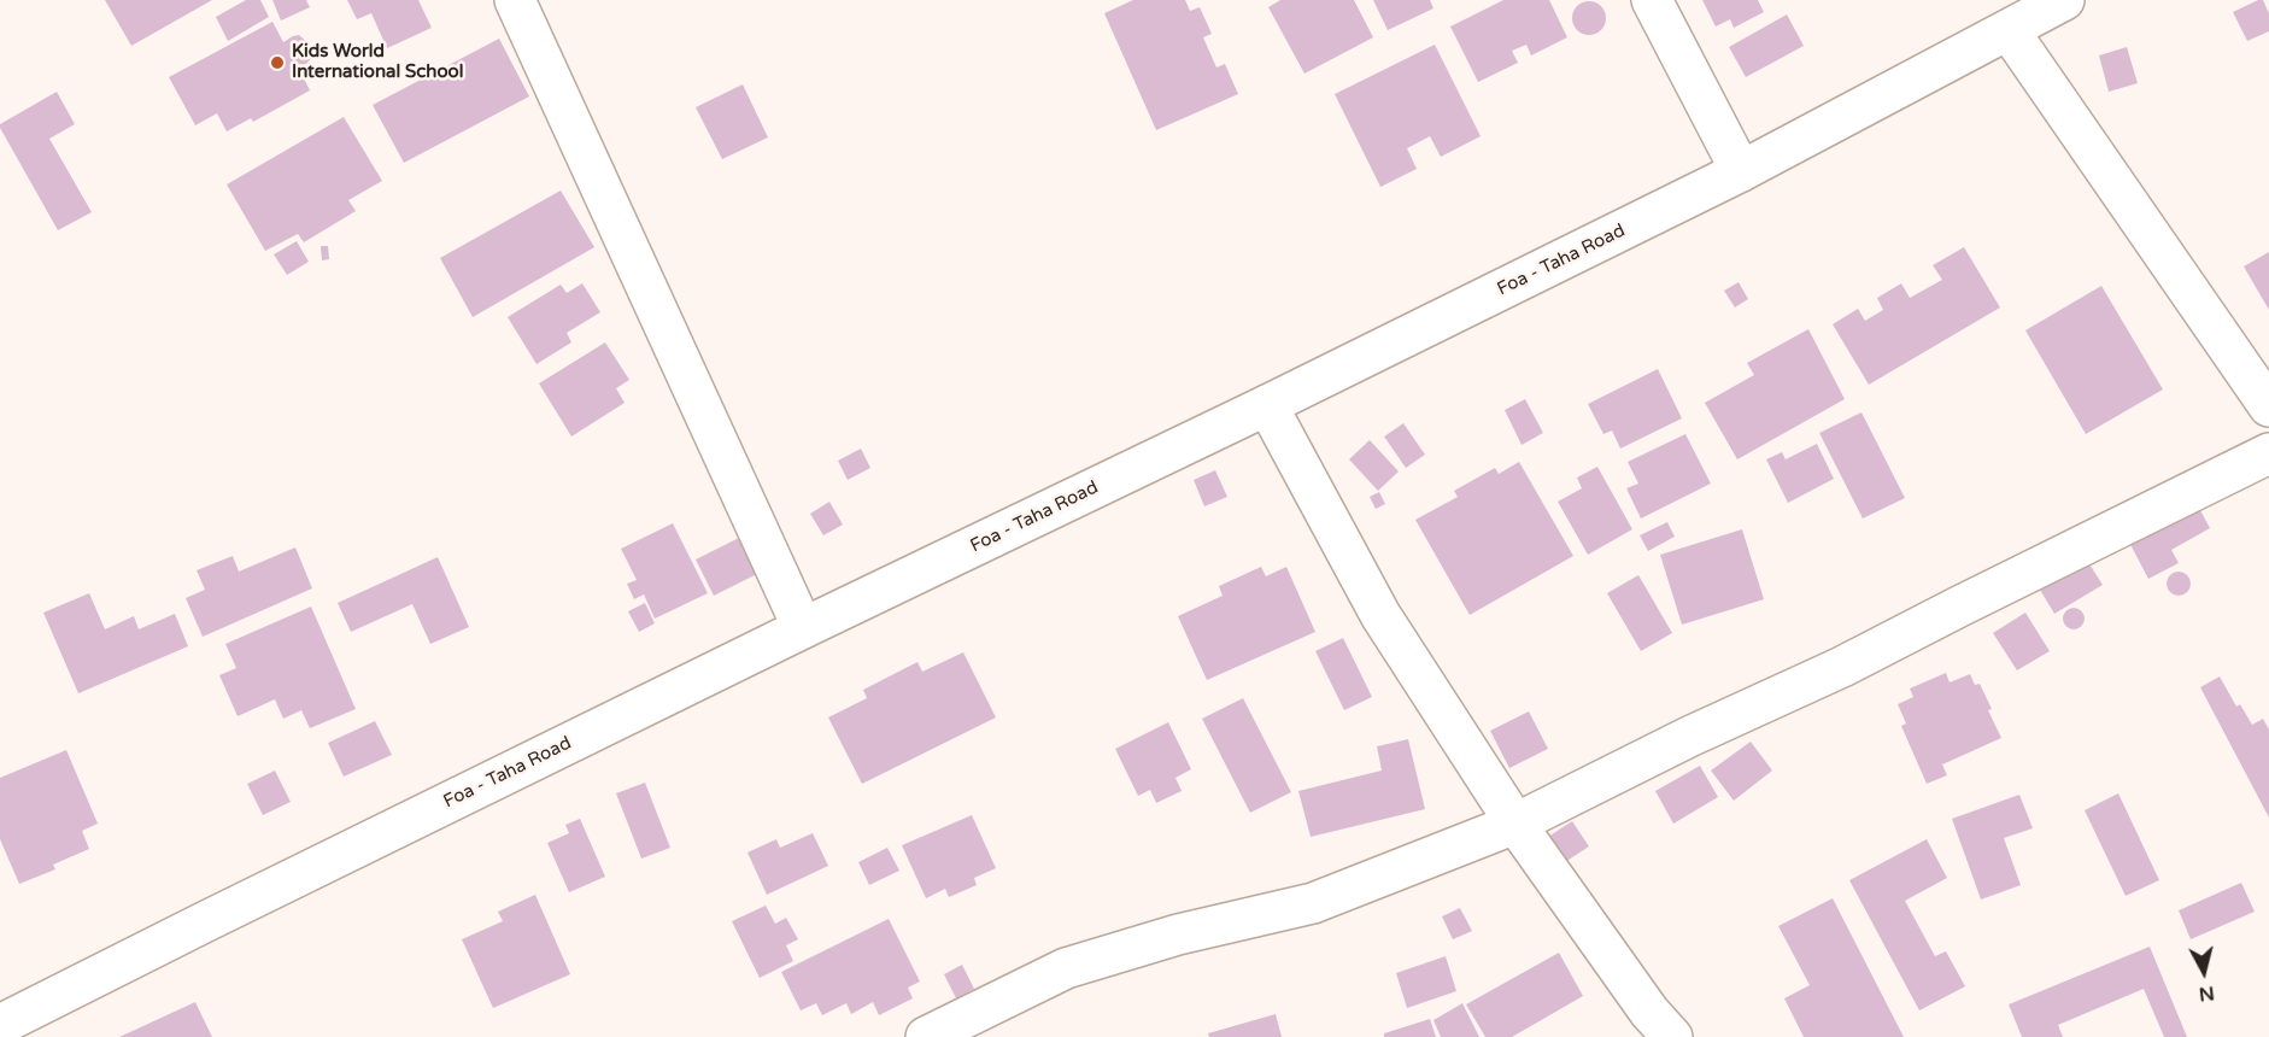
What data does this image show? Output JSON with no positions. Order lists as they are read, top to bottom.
{
  "streets": {
    "street": ["Foa - Taha Road"]
  },
  "places": ["Kids World International School"],
  "north": "bottom"
}
